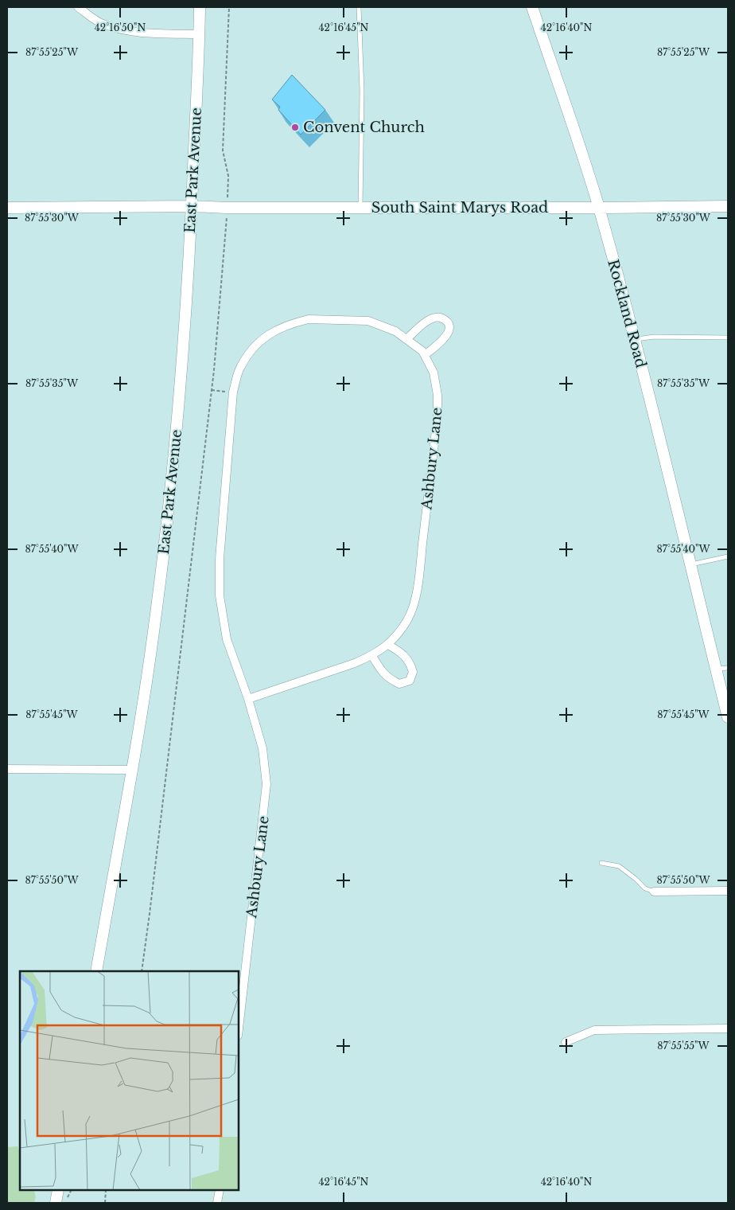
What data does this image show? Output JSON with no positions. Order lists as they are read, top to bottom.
{
  "streets": {
    "main road": ["East Park Avenue", "South Saint Marys Road", "Rockland Road"],
    "street": ["Ashbury Lane"]
  },
  "crossings": [
    ["East Park Avenue", "South Saint Marys Road"],
    ["South Saint Marys Road", "Rockland Road"]
  ],
  "places": ["Convent Church"],
  "coordinates": [
    "42°16'50\"N",
    "42°16'45\"N",
    "42°16'40\"N",
    "87°55'25\"W",
    "87°55'30\"W",
    "87°55'35\"W",
    "87°55'40\"W",
    "87°55'45\"W",
    "87°55'50\"W",
    "87°55'55\"W"
  ]
}
